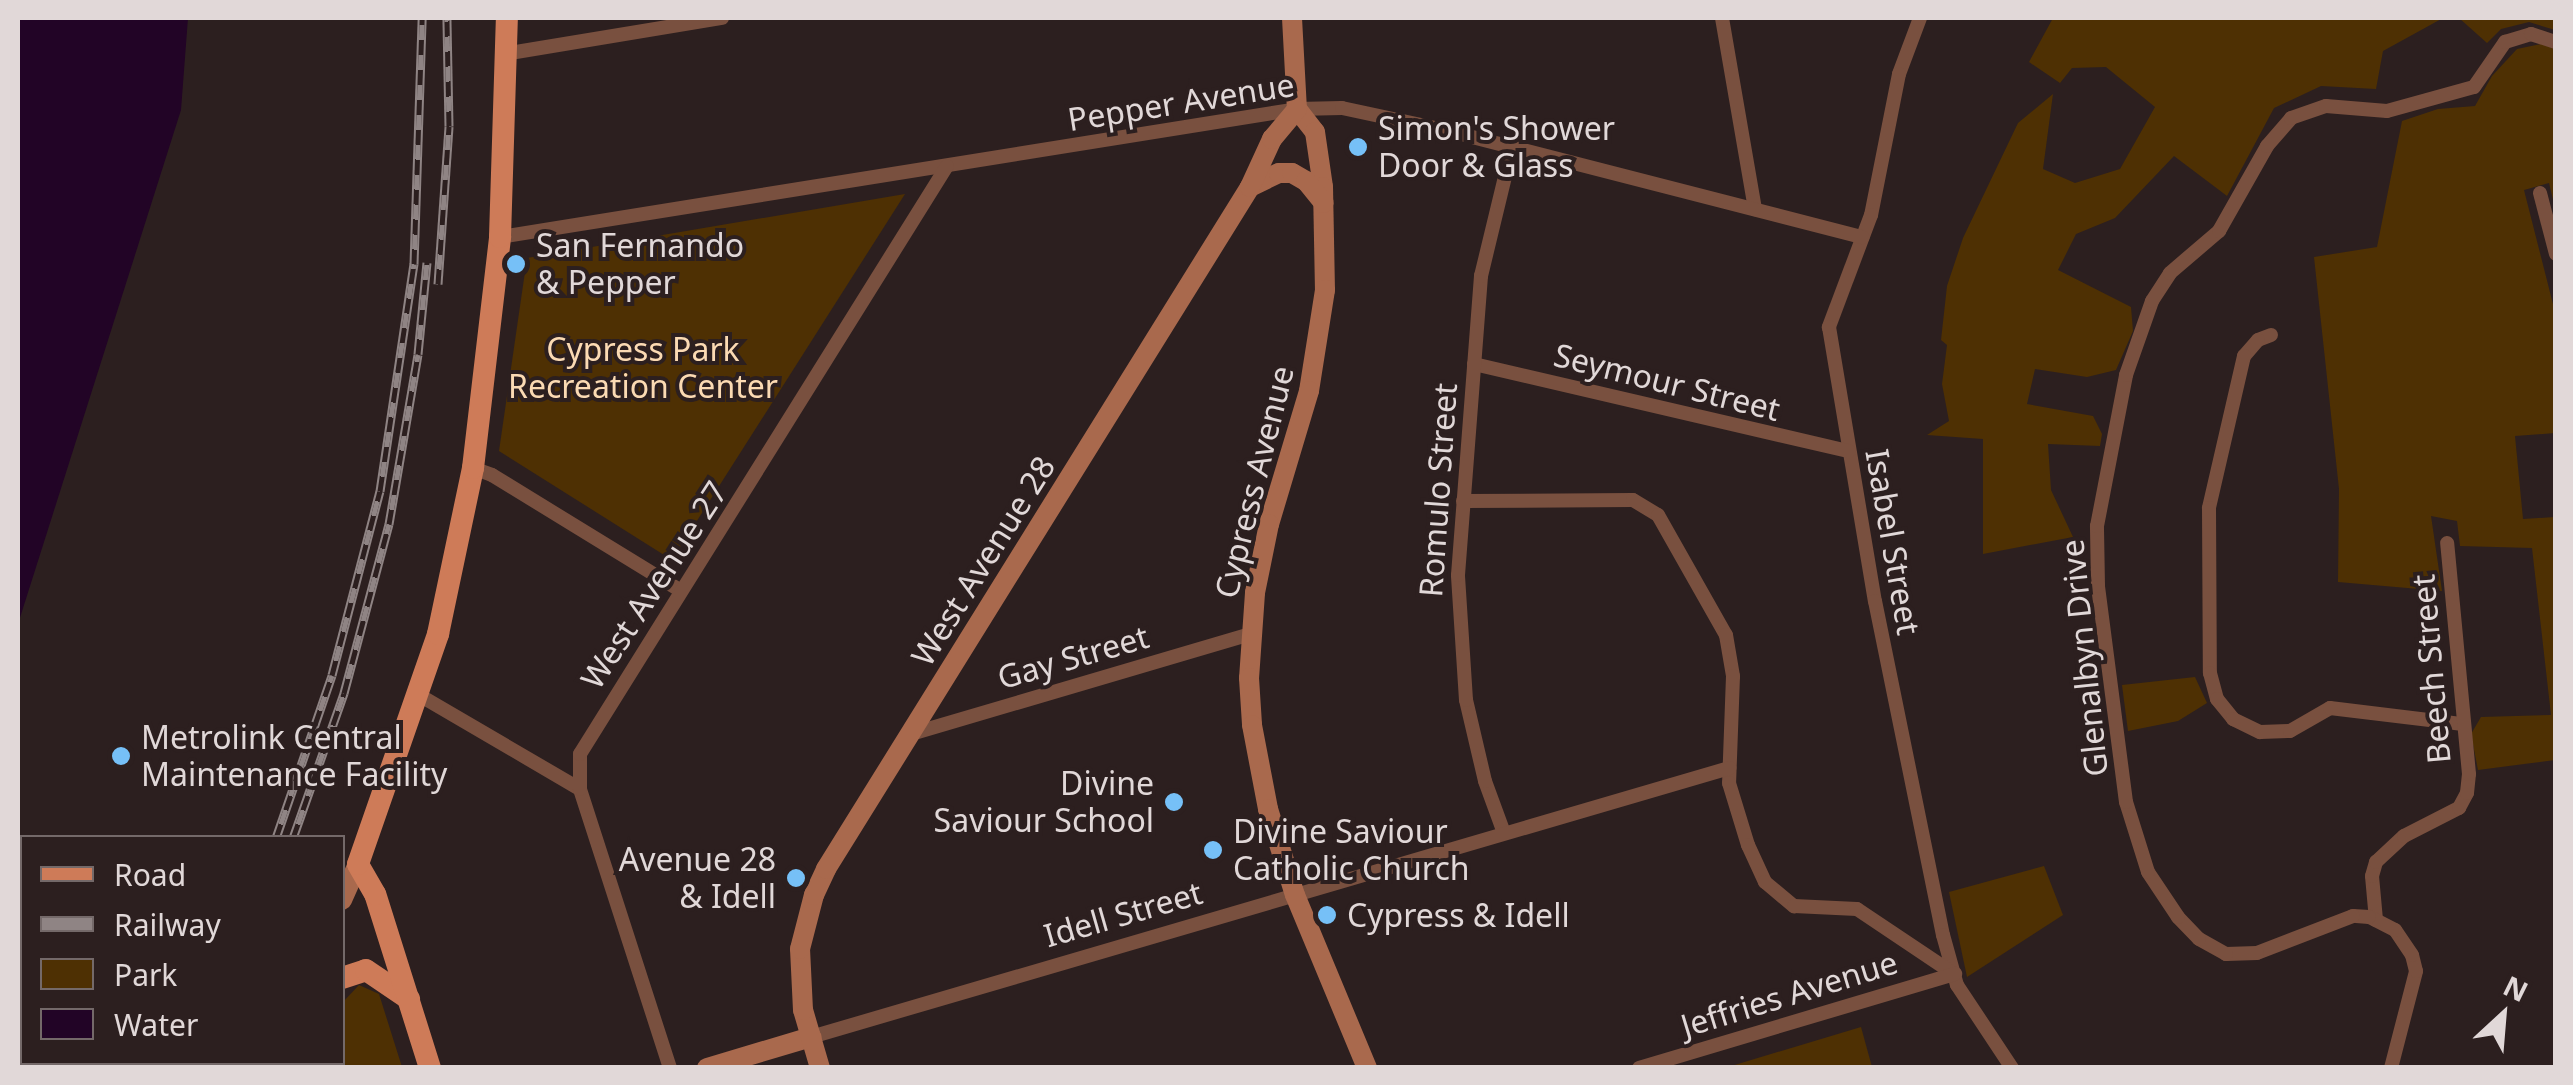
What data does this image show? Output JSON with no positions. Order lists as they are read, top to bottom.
{
  "streets": {
    "street": [
      "Pepper Avenue",
      "Seymour Street",
      "Cypress Avenue",
      "Romulo Street",
      "Isabel Street",
      "West Avenue 28",
      "West Avenue 27",
      "Gay Street",
      "Glenalbyn Drive",
      "Beech Street",
      "Idell Street",
      "Jeffries Avenue"
    ]
  },
  "crossings": [
    ["Pepper Avenue", "Cypress Avenue"],
    ["Pepper Avenue", "Romulo Street"],
    ["Pepper Avenue", "Isabel Street"],
    ["Pepper Avenue", "West Avenue 28"],
    ["Pepper Avenue", "West Avenue 27"],
    ["Seymour Street", "Romulo Street"],
    ["Seymour Street", "Isabel Street"],
    ["Cypress Avenue", "West Avenue 28"],
    ["Cypress Avenue", "Gay Street"],
    ["Cypress Avenue", "Idell Street"],
    ["Romulo Street", "Idell Street"],
    ["Isabel Street", "Jeffries Avenue"],
    ["West Avenue 28", "Gay Street"],
    ["West Avenue 28", "Idell Street"],
    ["Glenalbyn Drive", "Beech Street"]
  ],
  "parks": ["Cypress Park Recreation Center"],
  "places": [
    "Simon's Shower Door & Glass",
    "San Fernando & Pepper",
    "Metrolink Central Maintenance Facility",
    "Divine Saviour School",
    "Divine Saviour Catholic Church",
    "Avenue 28 & Idell",
    "Cypress & Idell"
  ],
  "legend": [
    "Road",
    "Railway",
    "Park",
    "Water"
  ],
  "north": "top right"
}
